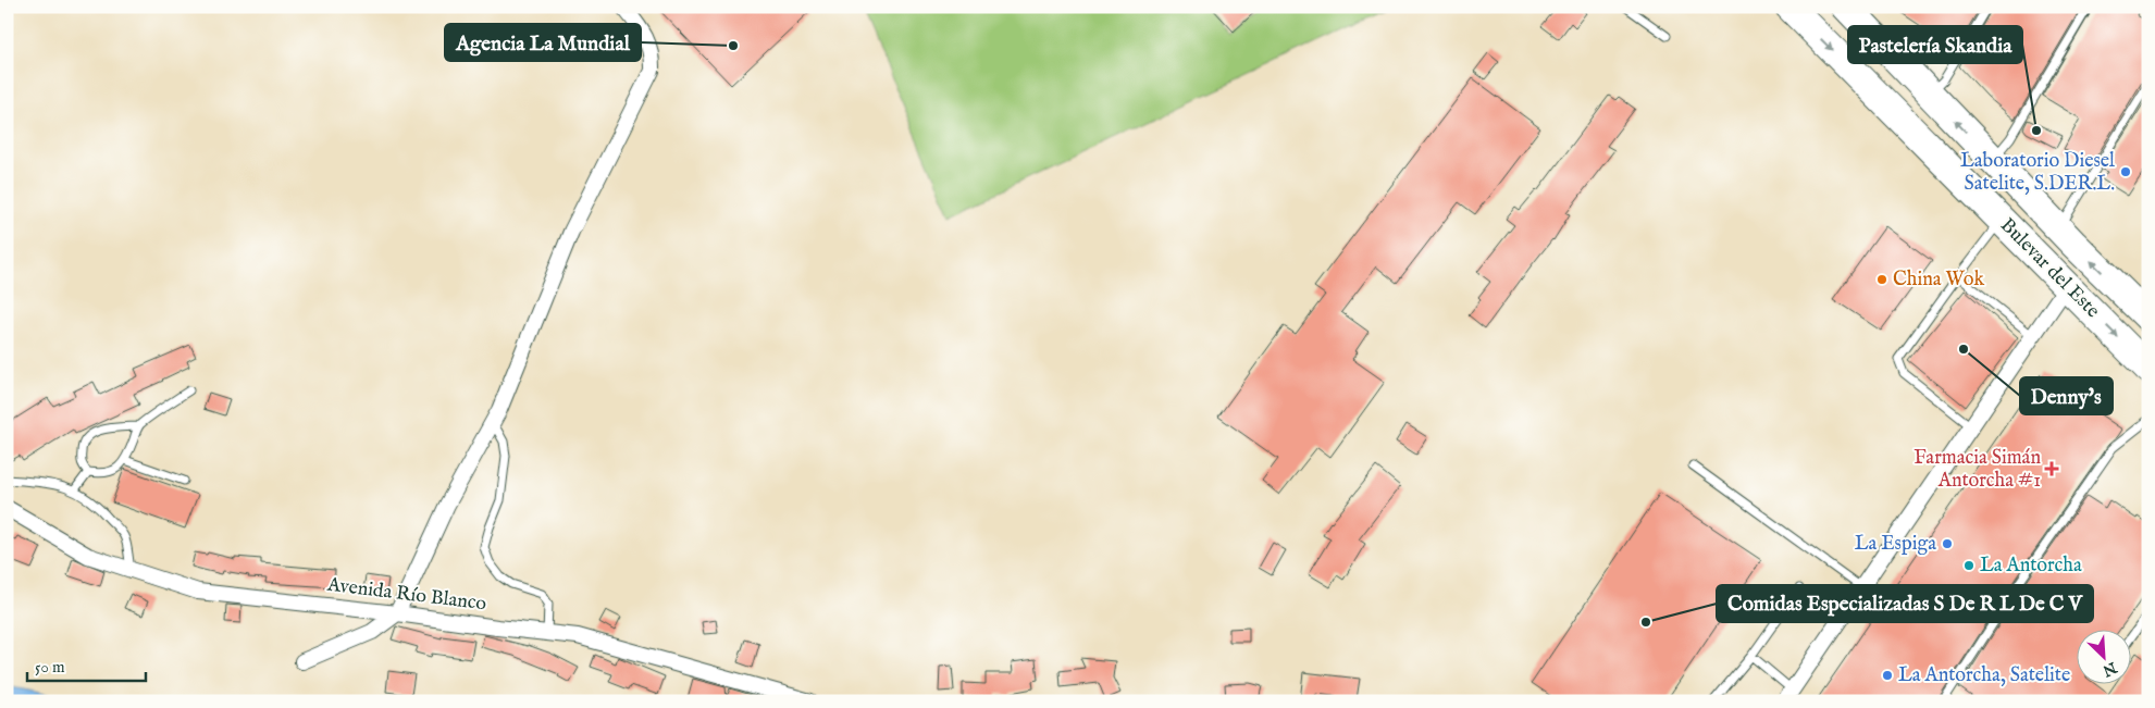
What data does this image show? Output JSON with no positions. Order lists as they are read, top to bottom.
{
  "streets": {
    "highway": ["Bulevar del Este"],
    "street": ["Avenida Río Blanco"]
  },
  "places": {
    "other": [
      "Agencia La Mundial",
      "Pastelería Skandia",
      "Laboratorio Diesel Satelite, S.DER.L.",
      "China Wok",
      "Denny's",
      "La Espiga",
      "La Antorcha",
      "Comidas Especializadas S De R L De C V",
      "La Antorcha, Satelite"
    ],
    "health": ["Farmacia Simán Antorcha #1"]
  },
  "scale_bar": "50 m",
  "north": "bottom right"
}
